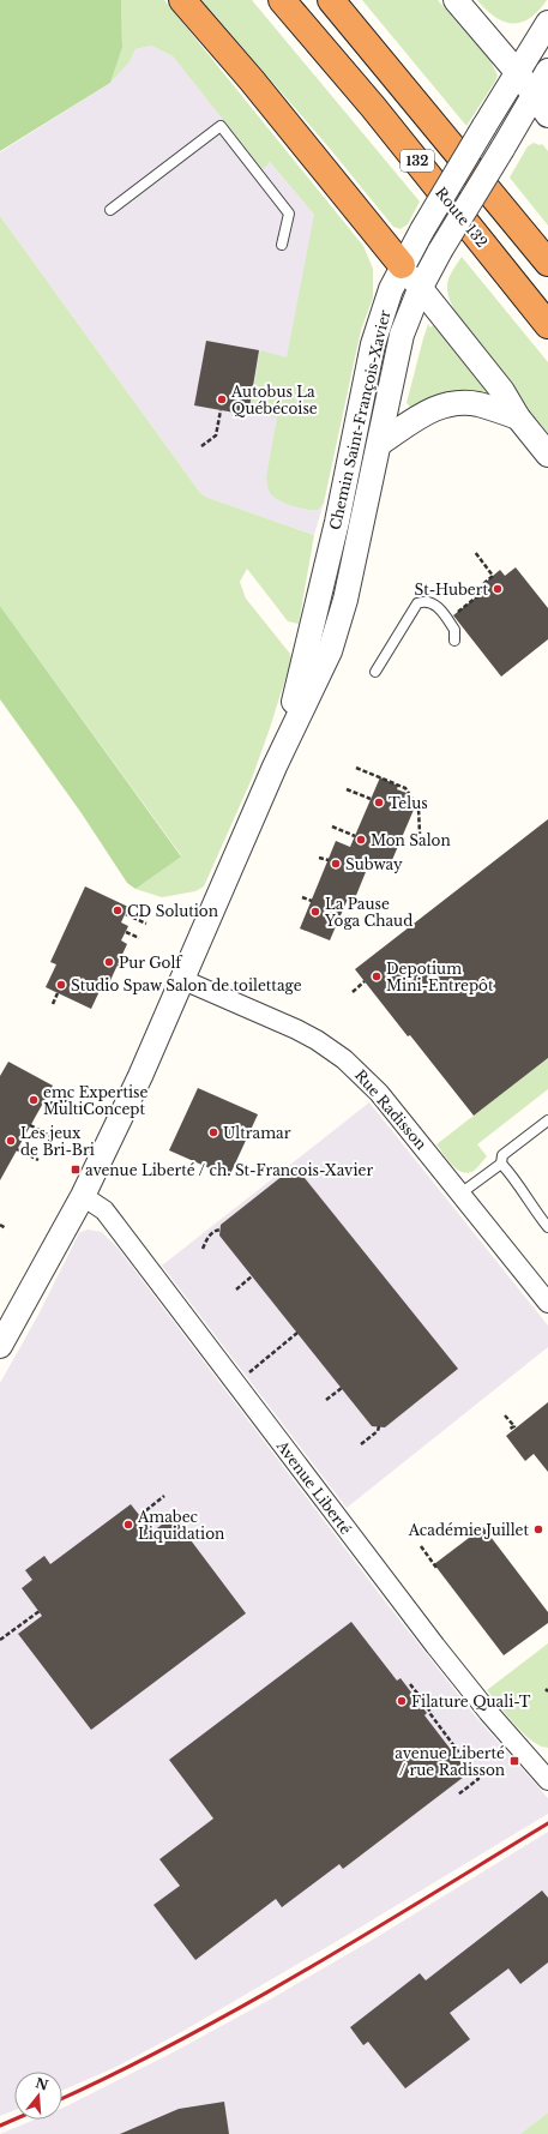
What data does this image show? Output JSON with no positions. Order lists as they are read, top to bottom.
{
  "streets": {
    "highway": ["132", "Route 132"],
    "street": ["Chemin Saint-François-Xavier", "Rue Radisson", "Avenue Liberté"]
  },
  "crossings": [
    ["Chemin Saint-François-Xavier", "Rue Radisson"],
    ["Chemin Saint-François-Xavier", "Avenue Liberté"]
  ],
  "places": {
    "other": [
      "Autobus La Québécoise",
      "St-Hubert",
      "Telus",
      "Mon Salon",
      "Subway",
      "CD Solution",
      "La Pause Yoga Chaud",
      "Pur Golf",
      "Depotium Mini-Entrepôt",
      "Studio Spaw Salon de toilettage",
      "emc Expertise MultiConcept",
      "Ultramar",
      "Les jeux de Bri-Bri",
      "Amabec Liquidation",
      "Académie Juillet",
      "Filature Quali-T"
    ],
    "transit": ["avenue Liberté / ch. St-Francois-Xavier", "avenue Liberté / rue Radisson"]
  },
  "north": "top"
}
